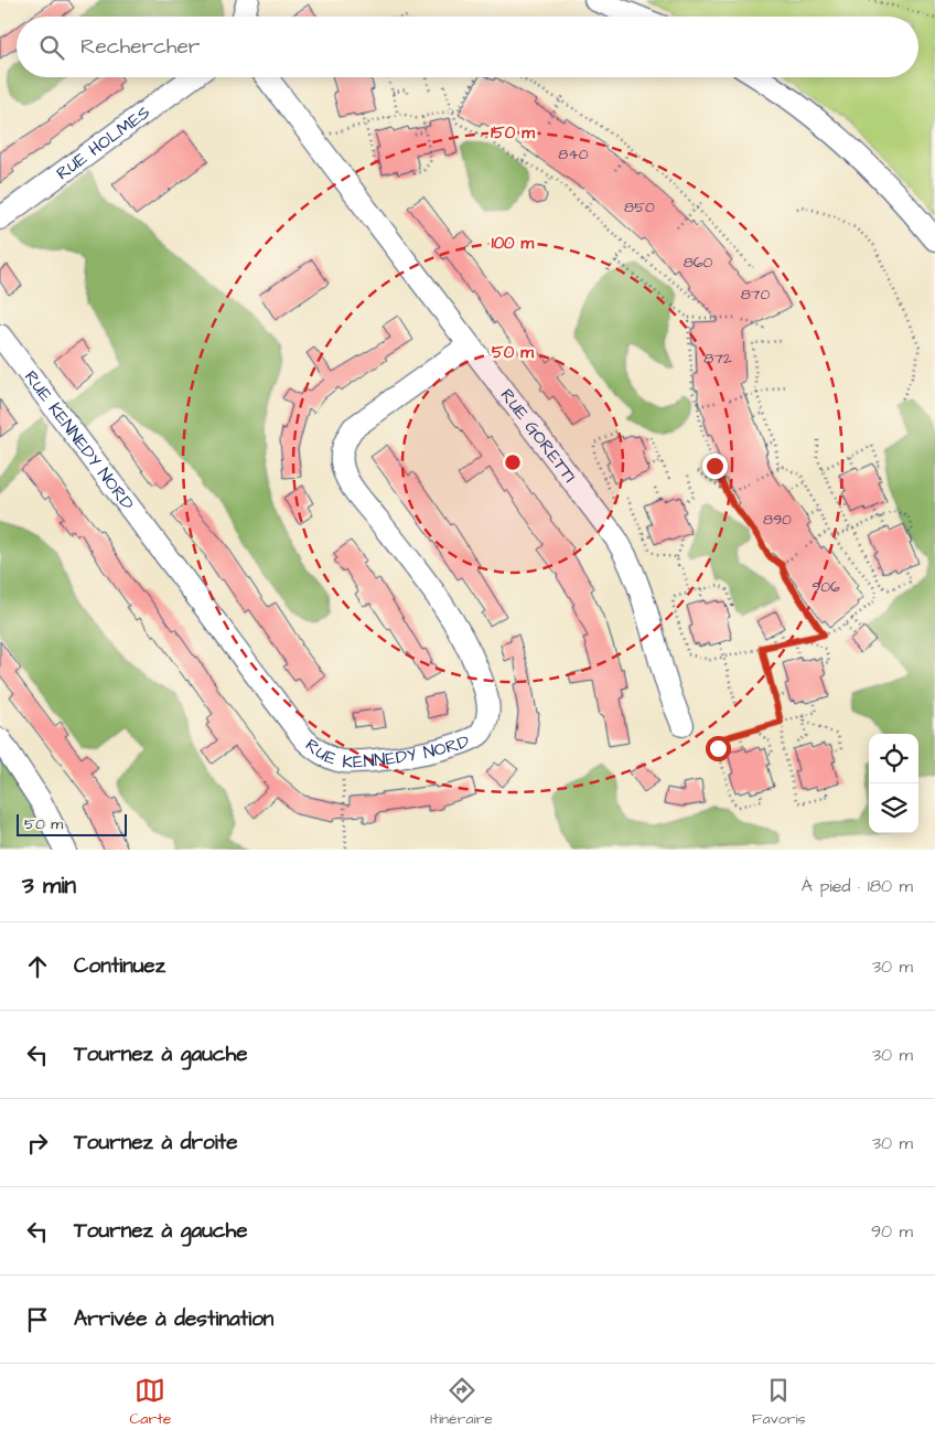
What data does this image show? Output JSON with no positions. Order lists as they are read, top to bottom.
{
  "streets": {
    "street": ["RUE HOLMES", "RUE GORETTI", "RUE KENNEDY NORD"]
  },
  "crossings": [
    ["RUE GORETTI", "RUE KENNEDY NORD"]
  ],
  "house_numbers": [
    "840",
    "850",
    "860",
    "870",
    "872",
    "890",
    "906"
  ],
  "scale_bar": "50 m",
  "page": {
    "search": "Rechercher",
    "scale": "50 m",
    "heading": ["3 min", "À pied · 180 m"],
    "list": [
      ["Continuez", "30 m"],
      ["Tournez à gauche", "30 m"],
      ["Tournez à droite", "30 m"],
      ["Tournez à gauche", "90 m"],
      "Arrivée à destination"
    ],
    "nav": ["Carte", "Itinéraire", "Favoris"]
  },
  "rings": ["150 m", "100 m", "50 m"]
}
